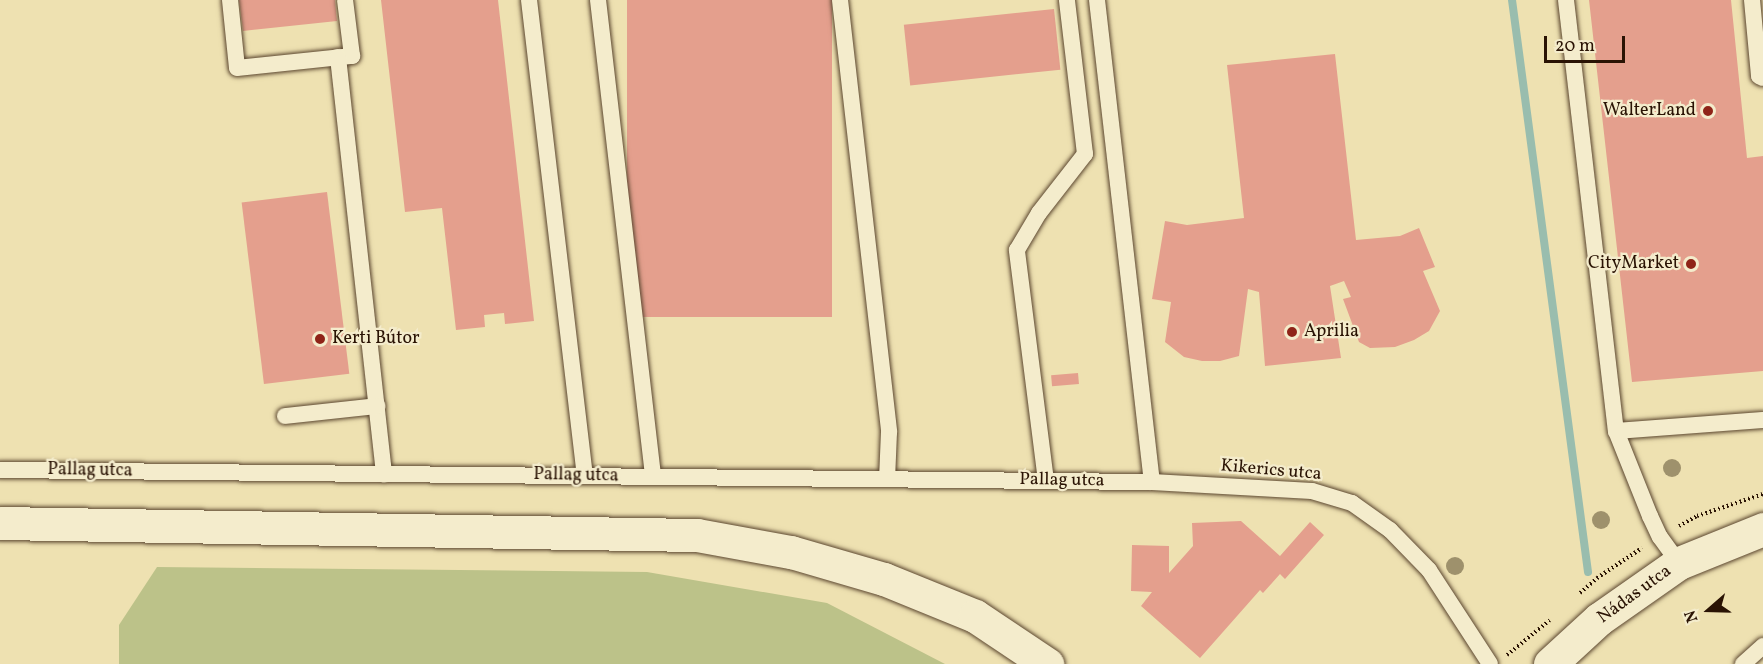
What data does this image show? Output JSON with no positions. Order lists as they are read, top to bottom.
{
  "streets": {
    "street": ["Nádas utca"],
    "lane": ["Pallag utca", "Kikerics utca"]
  },
  "crossings": [
    ["Pallag utca", "Kikerics utca"]
  ],
  "places": [
    "WalterLand",
    "CityMarket",
    "Aprilia",
    "Kerti Bútor"
  ],
  "scale_bar": "20 m",
  "north": "left"
}
